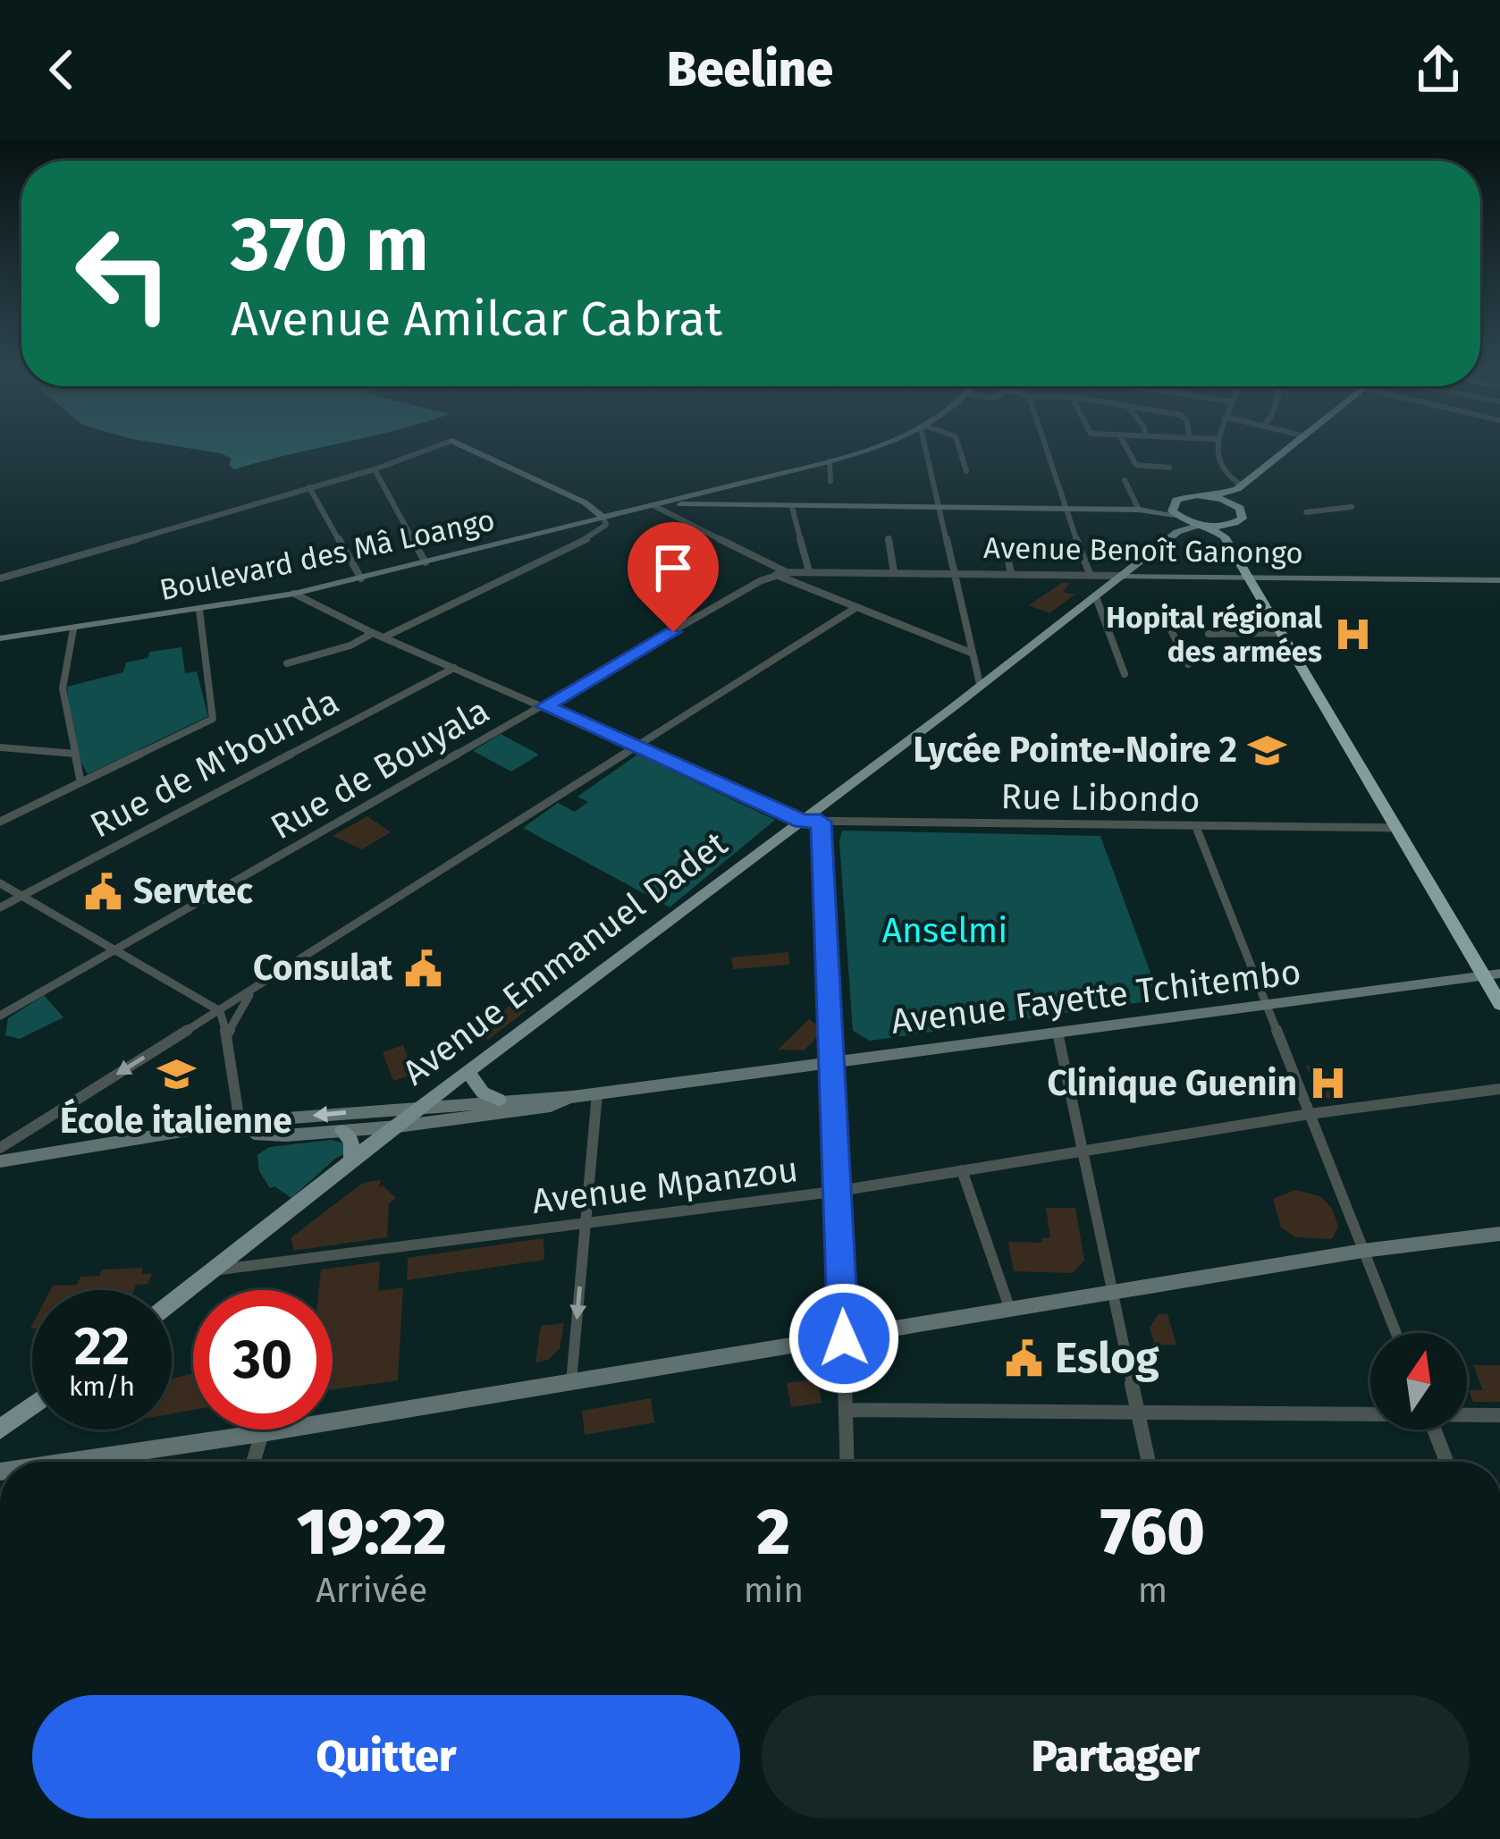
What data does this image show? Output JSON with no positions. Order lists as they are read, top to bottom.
{
  "streets": {
    "main road": ["Avenue Emmanuel Dadet"],
    "street": [
      "Avenue Benoît Ganongo",
      "Boulevard des Mâ Loango",
      "Rue de M'bounda",
      "Rue de Bouyala",
      "Rue Libondo",
      "Avenue Fayette Tchitembo",
      "Avenue Mpanzou"
    ]
  },
  "crossings": [
    ["Avenue Benoît Ganongo", "Rue de Bouyala"],
    ["Avenue Benoît Ganongo", "Avenue Emmanuel Dadet"],
    ["Rue Libondo", "Avenue Emmanuel Dadet"],
    ["Avenue Emmanuel Dadet", "Avenue Fayette Tchitembo"],
    ["Avenue Emmanuel Dadet", "Avenue Mpanzou"]
  ],
  "parks": ["Anselmi"],
  "places": {
    "hospital": ["Hopital régional des armées", "Clinique Guenin"],
    "school or university": ["Lycée Pointe-Noire 2", "École italienne"],
    "public building": ["Servtec", "Consulat", "Eslog"]
  },
  "north": "top",
  "page": {
    "header": "Beeline",
    "turn": ["370 m", "Avenue Amilcar Cabrat"],
    "speed": "22 km/h",
    "limit": "30",
    "eta": [
      "19:22",
      "Arrivée",
      "2",
      "min",
      "760",
      "m"
    ],
    "buttons": ["Quitter", "Partager"]
  }
}
